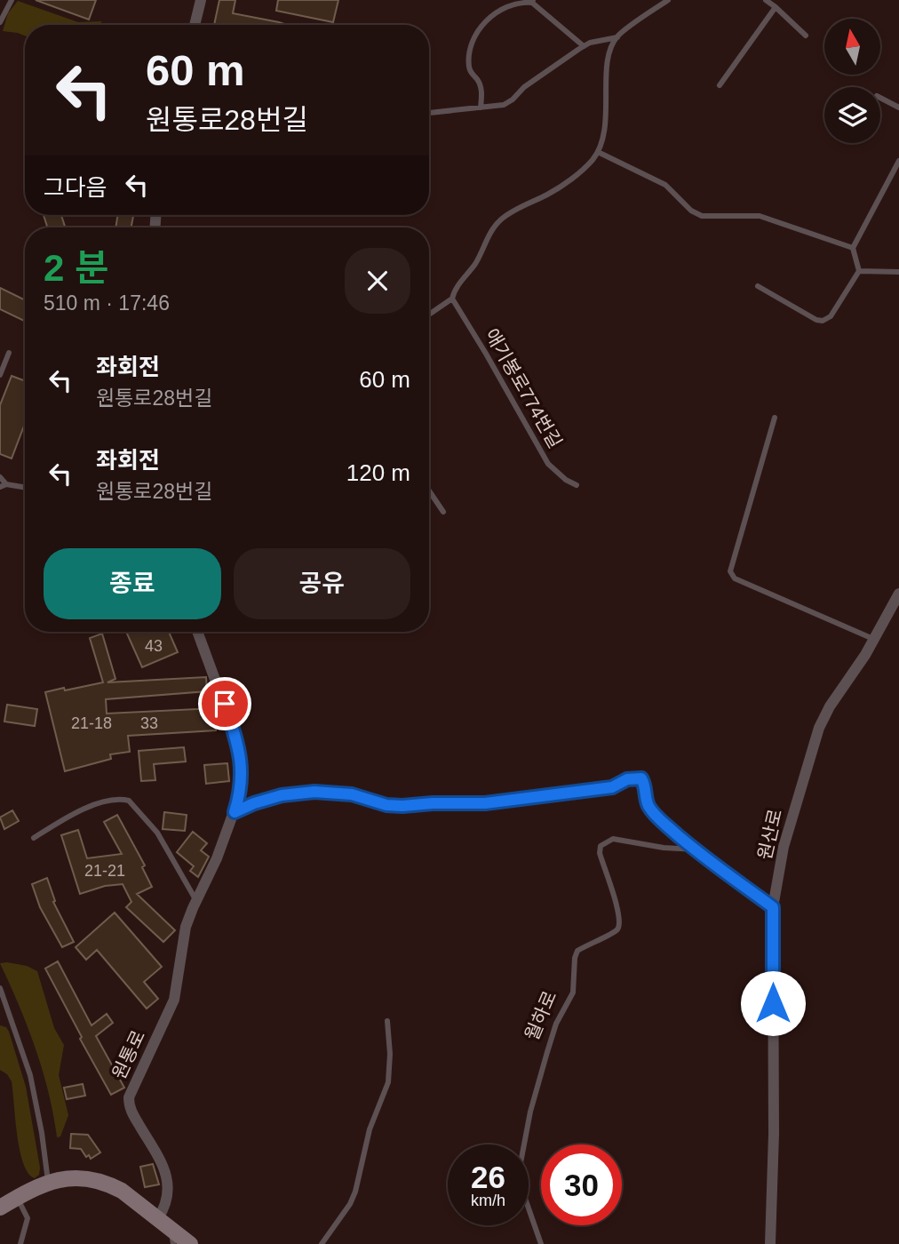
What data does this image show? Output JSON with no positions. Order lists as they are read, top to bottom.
{
  "streets": {
    "street": ["원산로", "원통로"],
    "lane": ["애기봉로774번길", "월하로"]
  },
  "house_numbers": [
    "43",
    "21-18",
    "33",
    "21-21"
  ],
  "north": "top",
  "page": {
    "turn": ["60 m", "원통로28번길"],
    "then": "그다음",
    "heading": ["2 분", "510 m · 17:46"],
    "list": [
      {
        "name": "좌회전",
        "note": "원통로28번길",
        "value": "60 m"
      },
      {
        "name": "좌회전",
        "note": "원통로28번길",
        "value": "120 m"
      }
    ],
    "buttons": ["종료", "공유"],
    "speed": "26 km/h",
    "limit": "30"
  }
}
